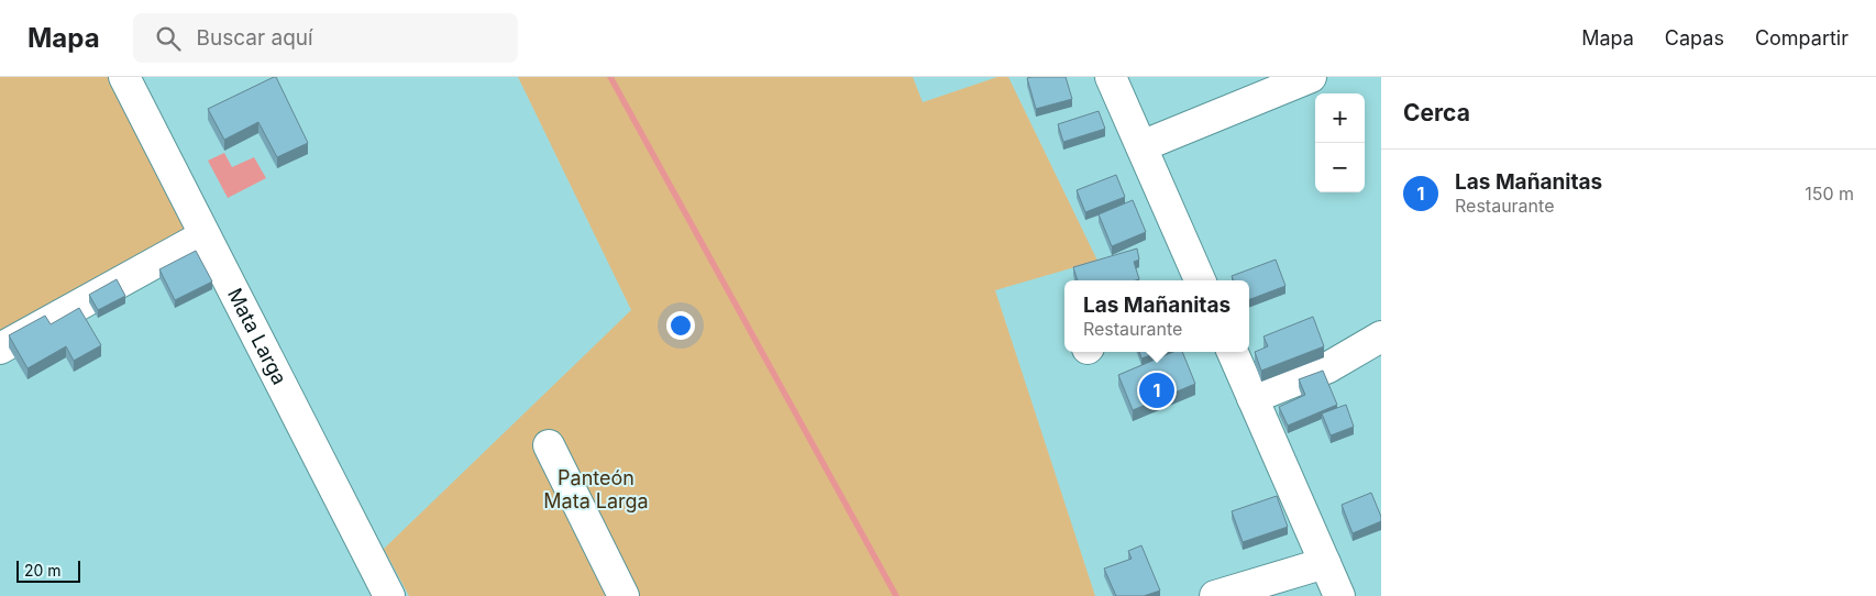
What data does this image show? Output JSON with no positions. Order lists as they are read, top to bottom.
{
  "streets": {
    "street": ["Mata Larga"]
  },
  "parks": ["Panteón Mata Larga"],
  "scale_bar": "20 m",
  "page": {
    "header": "Mapa",
    "search": "Buscar aquí",
    "nav": ["Mapa", "Capas", "Compartir"],
    "heading": "Cerca",
    "map_buttons": ["+", "−"],
    "list": [
      {
        "mark": "1",
        "name": "Las Mañanitas",
        "note": "Restaurante",
        "value": "150 m"
      }
    ],
    "popup": ["Las Mañanitas", "Restaurante"],
    "pins": "1",
    "scale": "20 m"
  }
}
